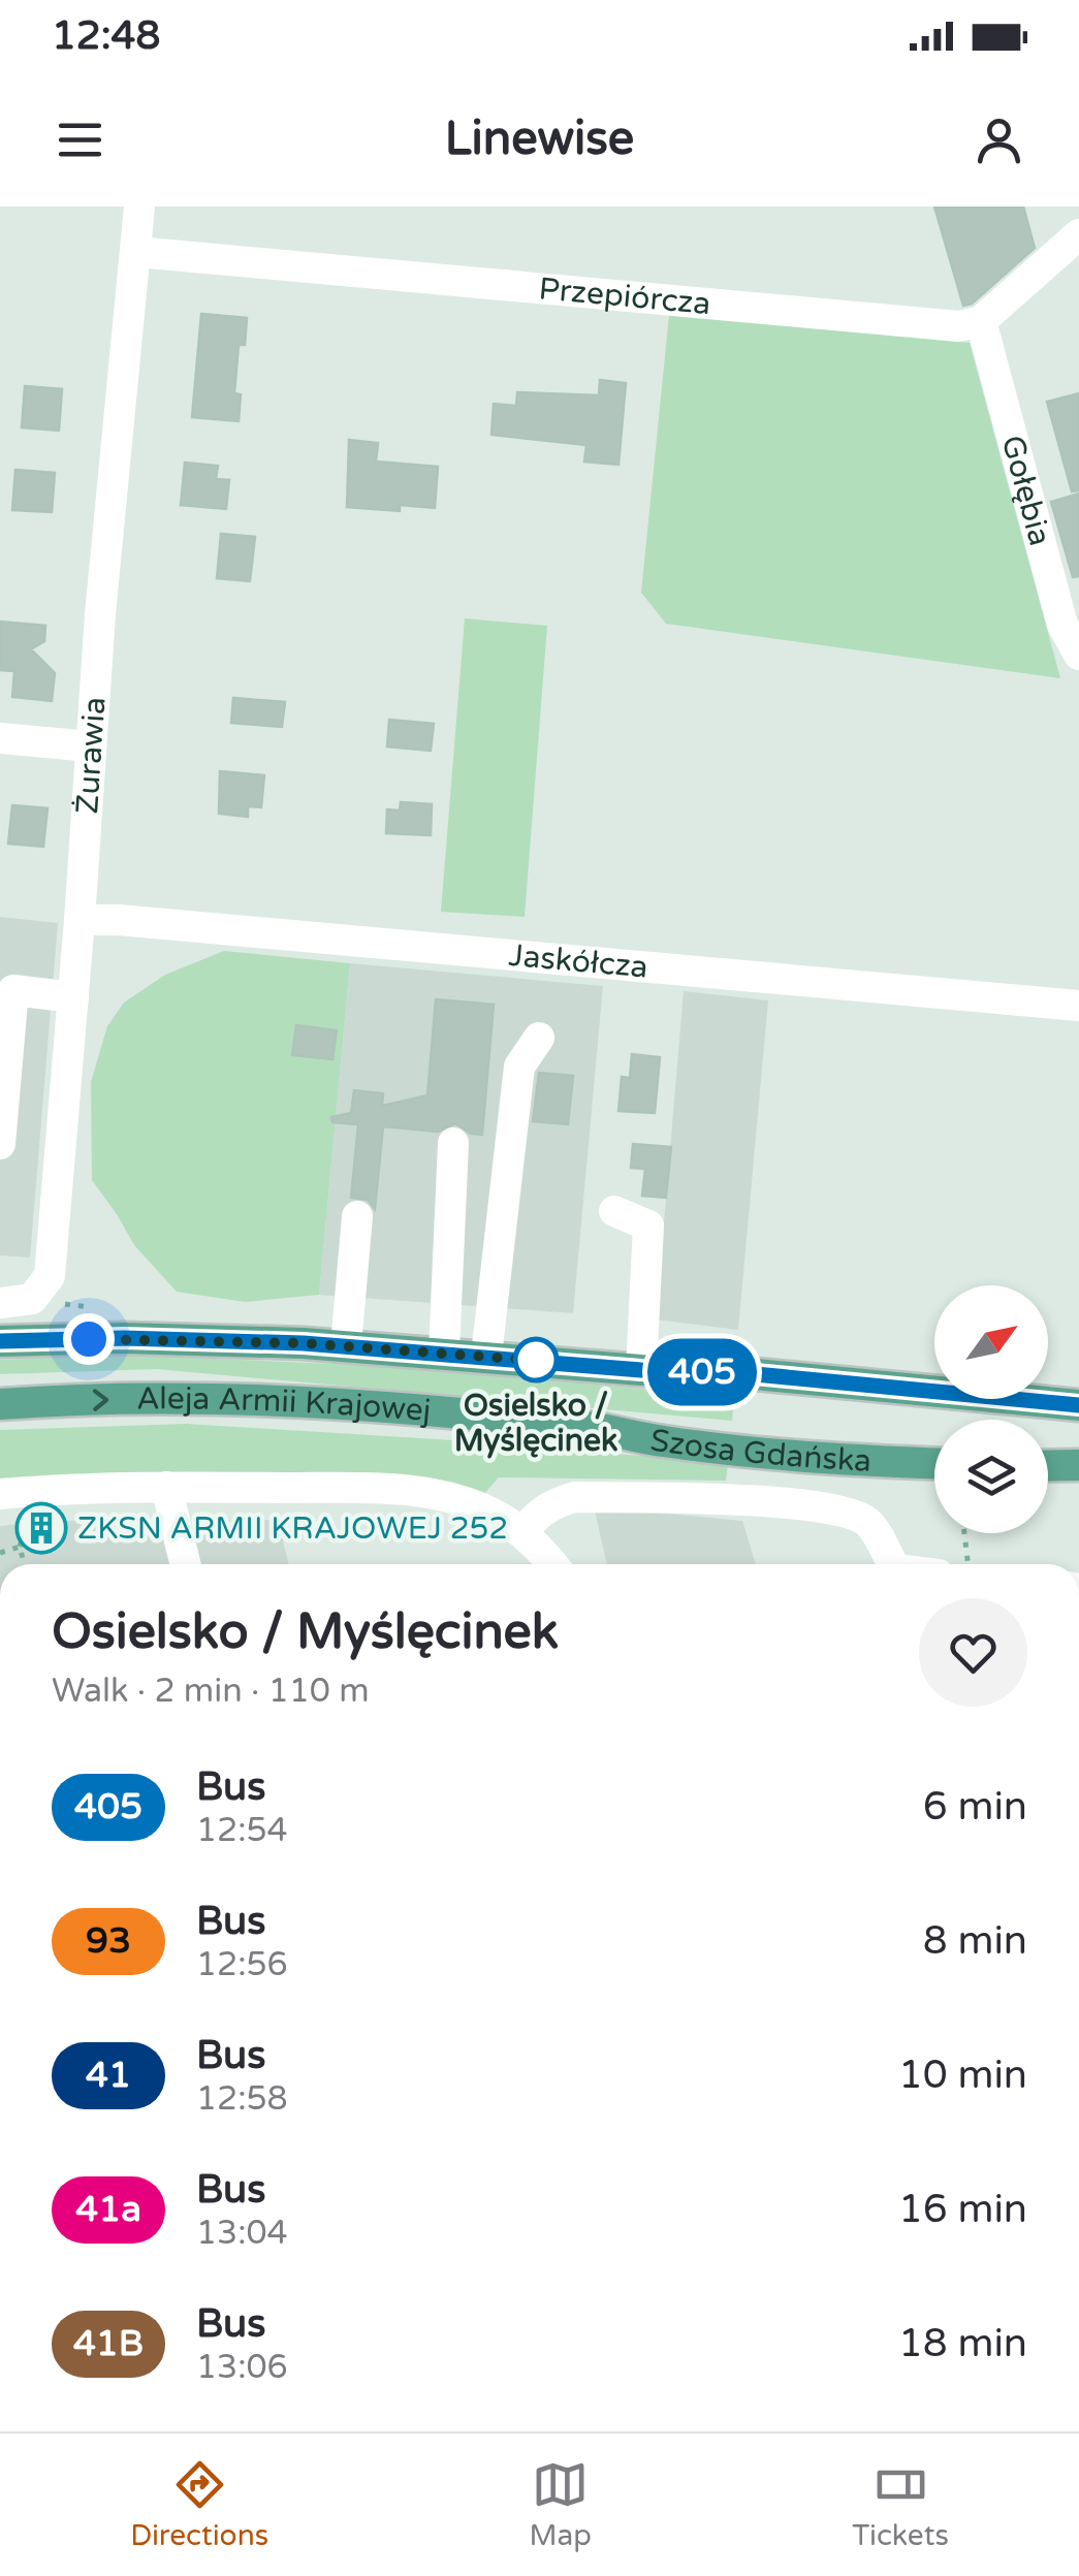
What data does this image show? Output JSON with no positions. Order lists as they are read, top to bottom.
{
  "streets": {
    "main road": ["Aleja Armii Krajowej", "Szosa Gdańska"],
    "street": [
      "Przepiórcza",
      "Gołębia",
      "Żurawia",
      "Jaskółcza"
    ]
  },
  "crossings": [
    ["Przepiórcza", "Gołębia"],
    ["Przepiórcza", "Żurawia"],
    ["Żurawia", "Jaskółcza"],
    ["Aleja Armii Krajowej", "Szosa Gdańska"]
  ],
  "places": {
    "other": ["Osielsko / Myślęcinek"],
    "building": ["ZKSN ARMII KRAJOWEJ 252"]
  },
  "lines": ["bus line 405"],
  "north": "top right",
  "page": {
    "status": "12:48",
    "header": "Linewise",
    "on_map": "405",
    "heading": ["Osielsko / Myślęcinek", "Walk · 2 min · 110 m"],
    "list": [
      {
        "mark": "405",
        "name": "Bus",
        "note": "12:54",
        "value": "6 min"
      },
      {
        "mark": "93",
        "name": "Bus",
        "note": "12:56",
        "value": "8 min"
      },
      {
        "mark": "41",
        "name": "Bus",
        "note": "12:58",
        "value": "10 min"
      },
      {
        "mark": "41a",
        "name": "Bus",
        "note": "13:04",
        "value": "16 min"
      },
      {
        "mark": "41B",
        "name": "Bus",
        "note": "13:06",
        "value": "18 min"
      }
    ],
    "tabs": ["Directions", "Map", "Tickets"]
  }
}
